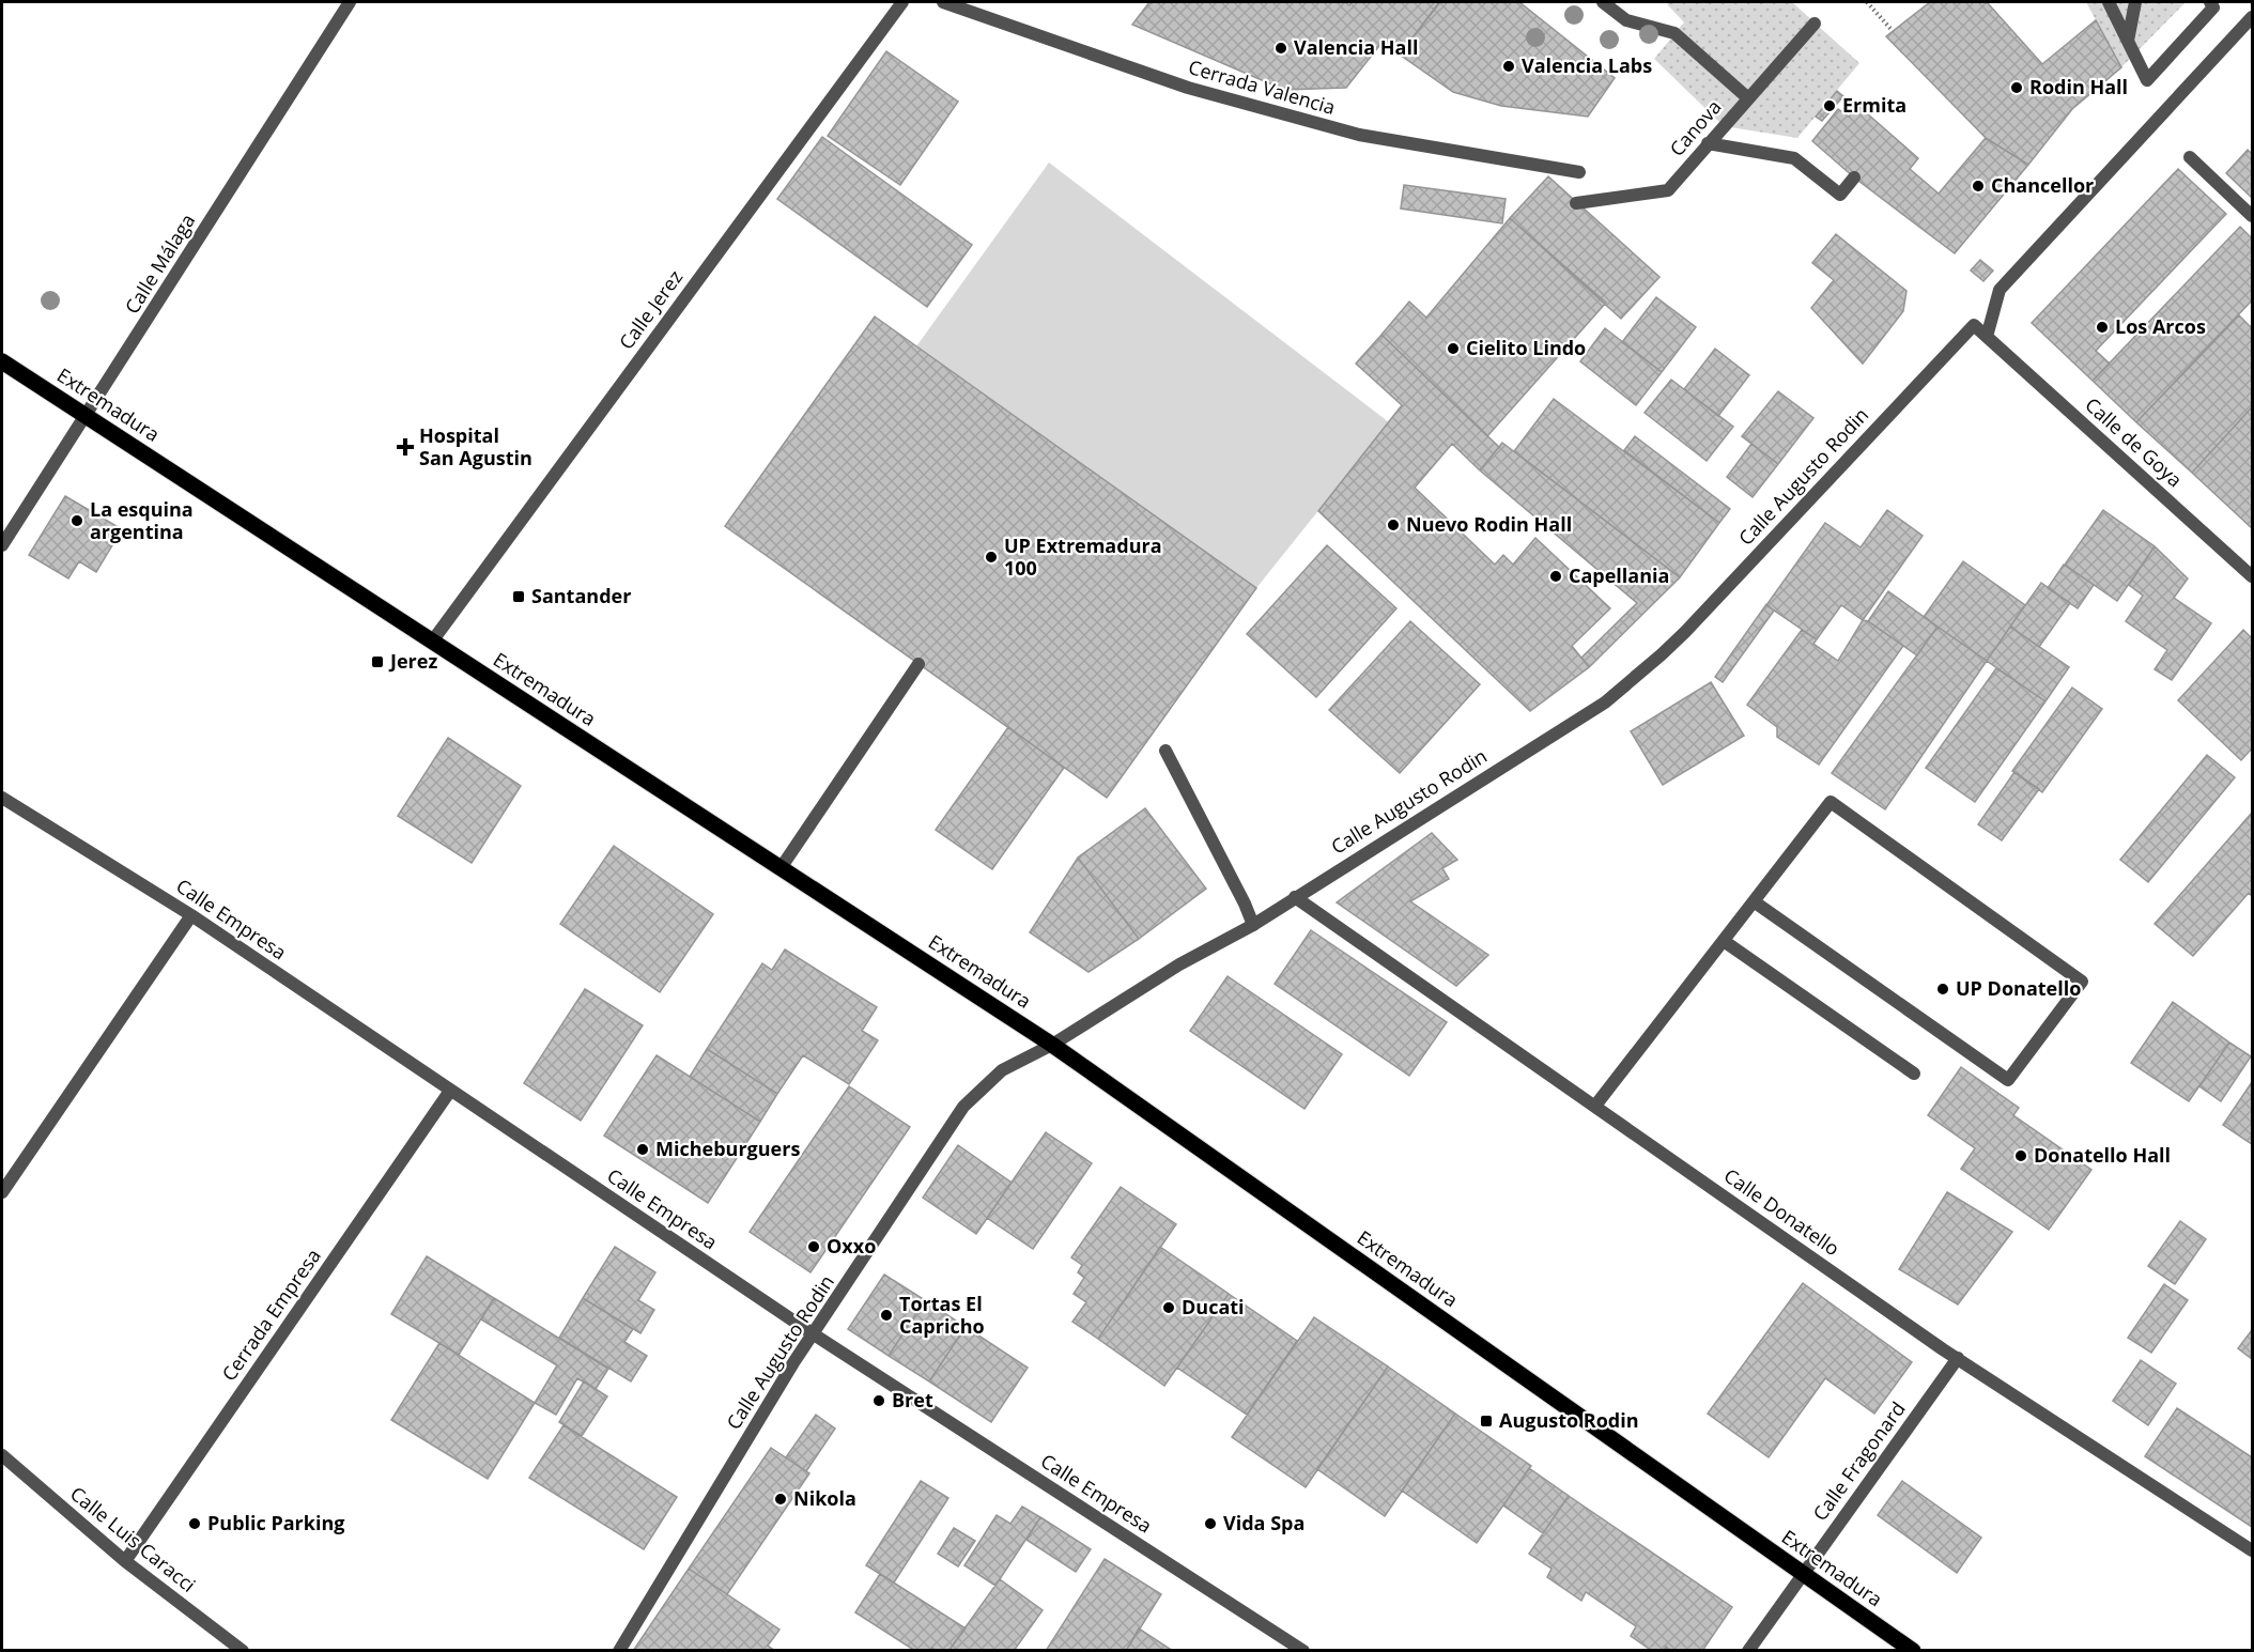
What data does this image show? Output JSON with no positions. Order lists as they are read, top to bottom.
{
  "streets": {
    "main road": ["Extremadura"],
    "street": [
      "Cerrada Valencia",
      "Canova",
      "Calle Málaga",
      "Calle Jerez",
      "Calle de Goya",
      "Calle Augusto Rodin",
      "Calle Empresa",
      "Calle Donatello",
      "Cerrada Empresa",
      "Calle Fragonard",
      "Calle Luis Caracci"
    ]
  },
  "crossings": [
    ["Calle Málaga", "Extremadura"],
    ["Calle Jerez", "Extremadura"],
    ["Extremadura", "Calle Augusto Rodin"],
    ["Extremadura", "Calle Fragonard"],
    ["Calle de Goya", "Calle Augusto Rodin"],
    ["Calle Augusto Rodin", "Calle Empresa"],
    ["Calle Augusto Rodin", "Calle Donatello"],
    ["Calle Empresa", "Cerrada Empresa"],
    ["Calle Donatello", "Calle Fragonard"],
    ["Cerrada Empresa", "Calle Luis Caracci"]
  ],
  "places": {
    "other": [
      "Valencia Hall",
      "Valencia Labs",
      "Rodin Hall",
      "Ermita",
      "Chancellor",
      "Los Arcos",
      "Cielito Lindo",
      "La esquina argentina",
      "Nuevo Rodin Hall",
      "UP Extremadura 100",
      "Capellania",
      "UP Donatello",
      "Micheburguers",
      "Donatello Hall",
      "Oxxo",
      "Ducati",
      "Tortas El Capricho",
      "Bret",
      "Nikola",
      "Public Parking",
      "Vida Spa"
    ],
    "health": ["Hospital San Agustin"],
    "transit": ["Santander", "Jerez", "Augusto Rodin"]
  }
}
